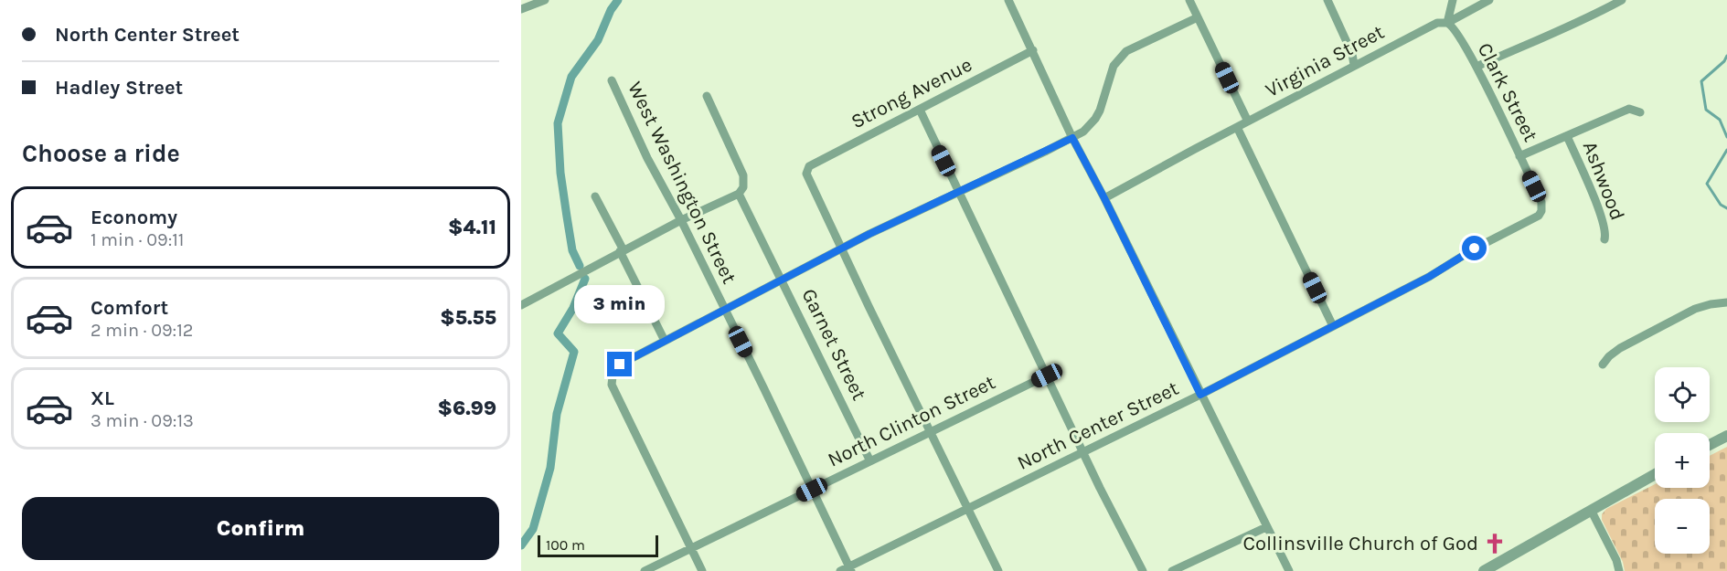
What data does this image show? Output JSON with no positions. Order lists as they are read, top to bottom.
{
  "streets": {
    "street": [
      "Virginia Street",
      "Clark Street",
      "Strong Avenue",
      "Ashwood",
      "West Washington Street",
      "Garnet Street",
      "North Clinton Street",
      "North Center Street"
    ]
  },
  "crossings": [
    ["Virginia Street", "Clark Street"],
    ["Clark Street", "North Center Street"],
    ["West Washington Street", "North Clinton Street"],
    ["West Washington Street", "North Center Street"],
    ["Garnet Street", "North Clinton Street"]
  ],
  "places": {
    "church": ["Collinsville Church of God"]
  },
  "scale_bar": "100 m",
  "page": {
    "banner": ["North Center Street", "Hadley Street"],
    "heading": "Choose a ride",
    "list": [
      {
        "name": "Economy",
        "note": "1 min · 09:11",
        "value": "$4.11"
      },
      {
        "name": "Comfort",
        "note": "2 min · 09:12",
        "value": "$5.55"
      },
      {
        "name": "XL",
        "note": "3 min · 09:13",
        "value": "$6.99"
      }
    ],
    "bubble": "3 min",
    "map_buttons": ["+", "−"],
    "buttons": "Confirm",
    "scale": "100 m"
  }
}
